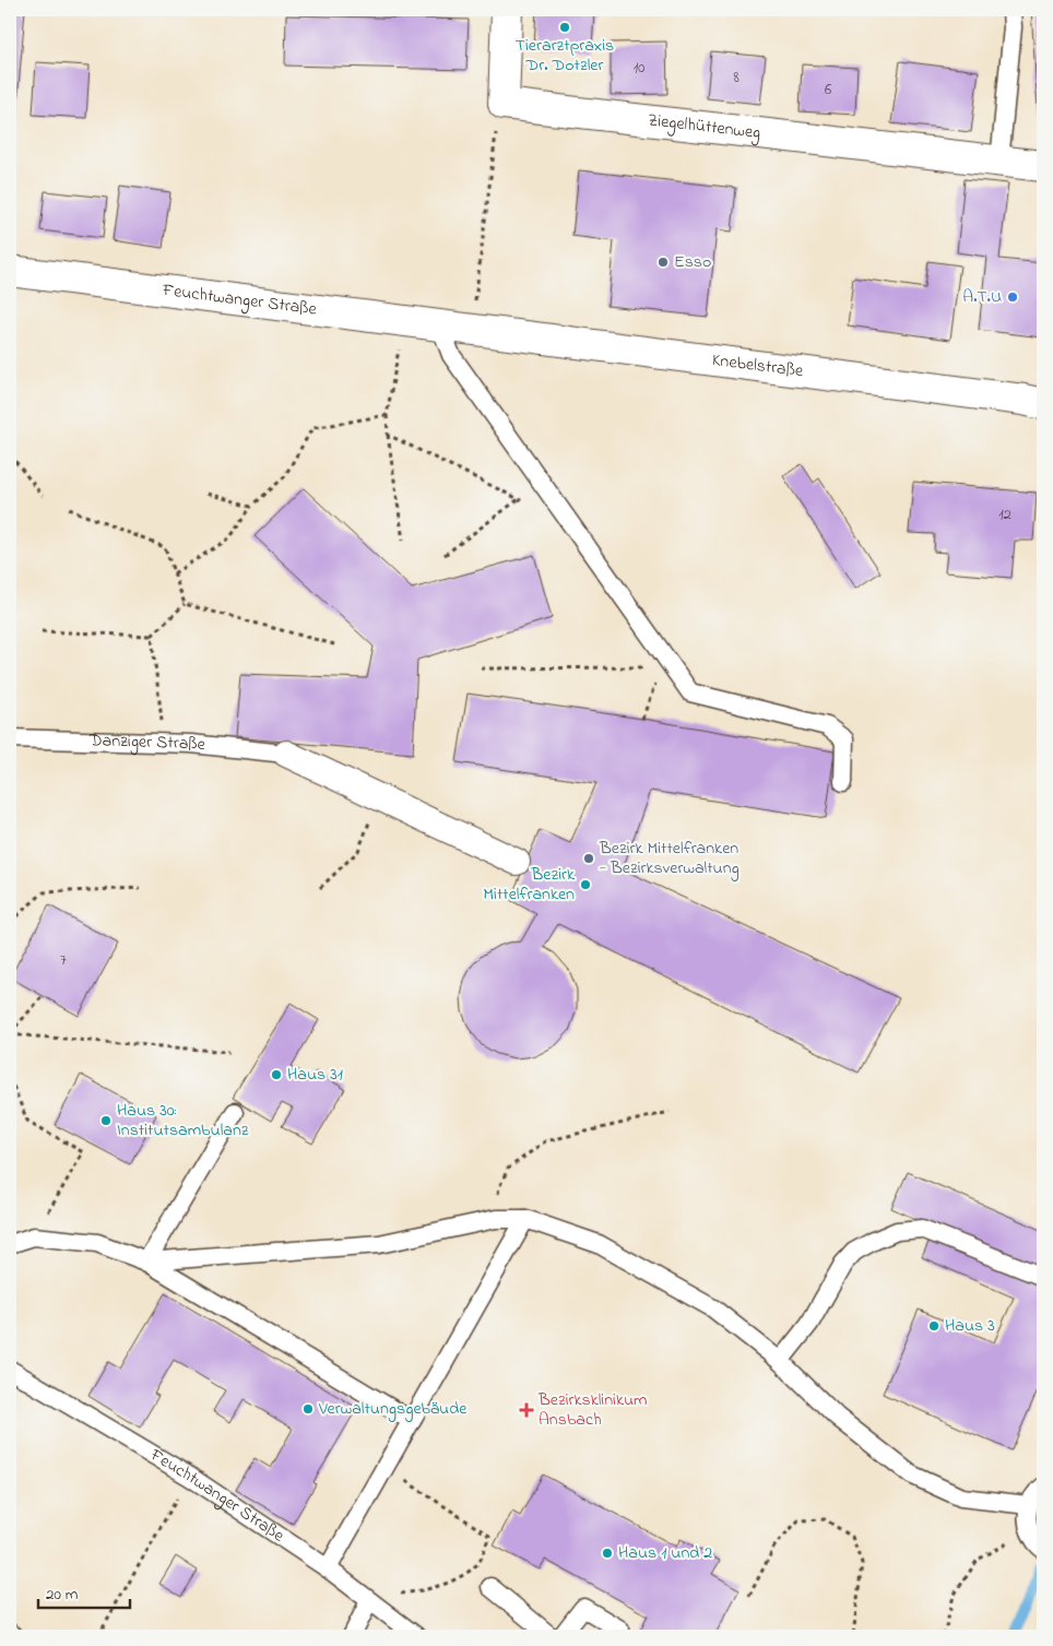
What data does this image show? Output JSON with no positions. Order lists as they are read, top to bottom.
{
  "streets": {
    "main road": ["Ziegelhüttenweg", "Feuchtwanger Straße", "Knebelstraße"],
    "lane": ["Danziger Straße"]
  },
  "crossings": [
    ["Feuchtwanger Straße", "Knebelstraße"]
  ],
  "places": {
    "other": [
      "Tierarztpraxis Dr. Dotzler",
      "Esso",
      "A.T.U",
      "Bezirk Mittelfranken - Bezirksverwaltung",
      "Bezirk Mittelfranken",
      "Haus 31",
      "Haus 30: Institutsambulanz",
      "Haus 3",
      "Verwaltungsgebäude",
      "Haus 1 und 2"
    ],
    "health": ["Bezirksklinikum Ansbach"]
  },
  "house_numbers": [
    "10",
    "8",
    "6",
    "12",
    "7"
  ],
  "scale_bar": "20 m"
}
